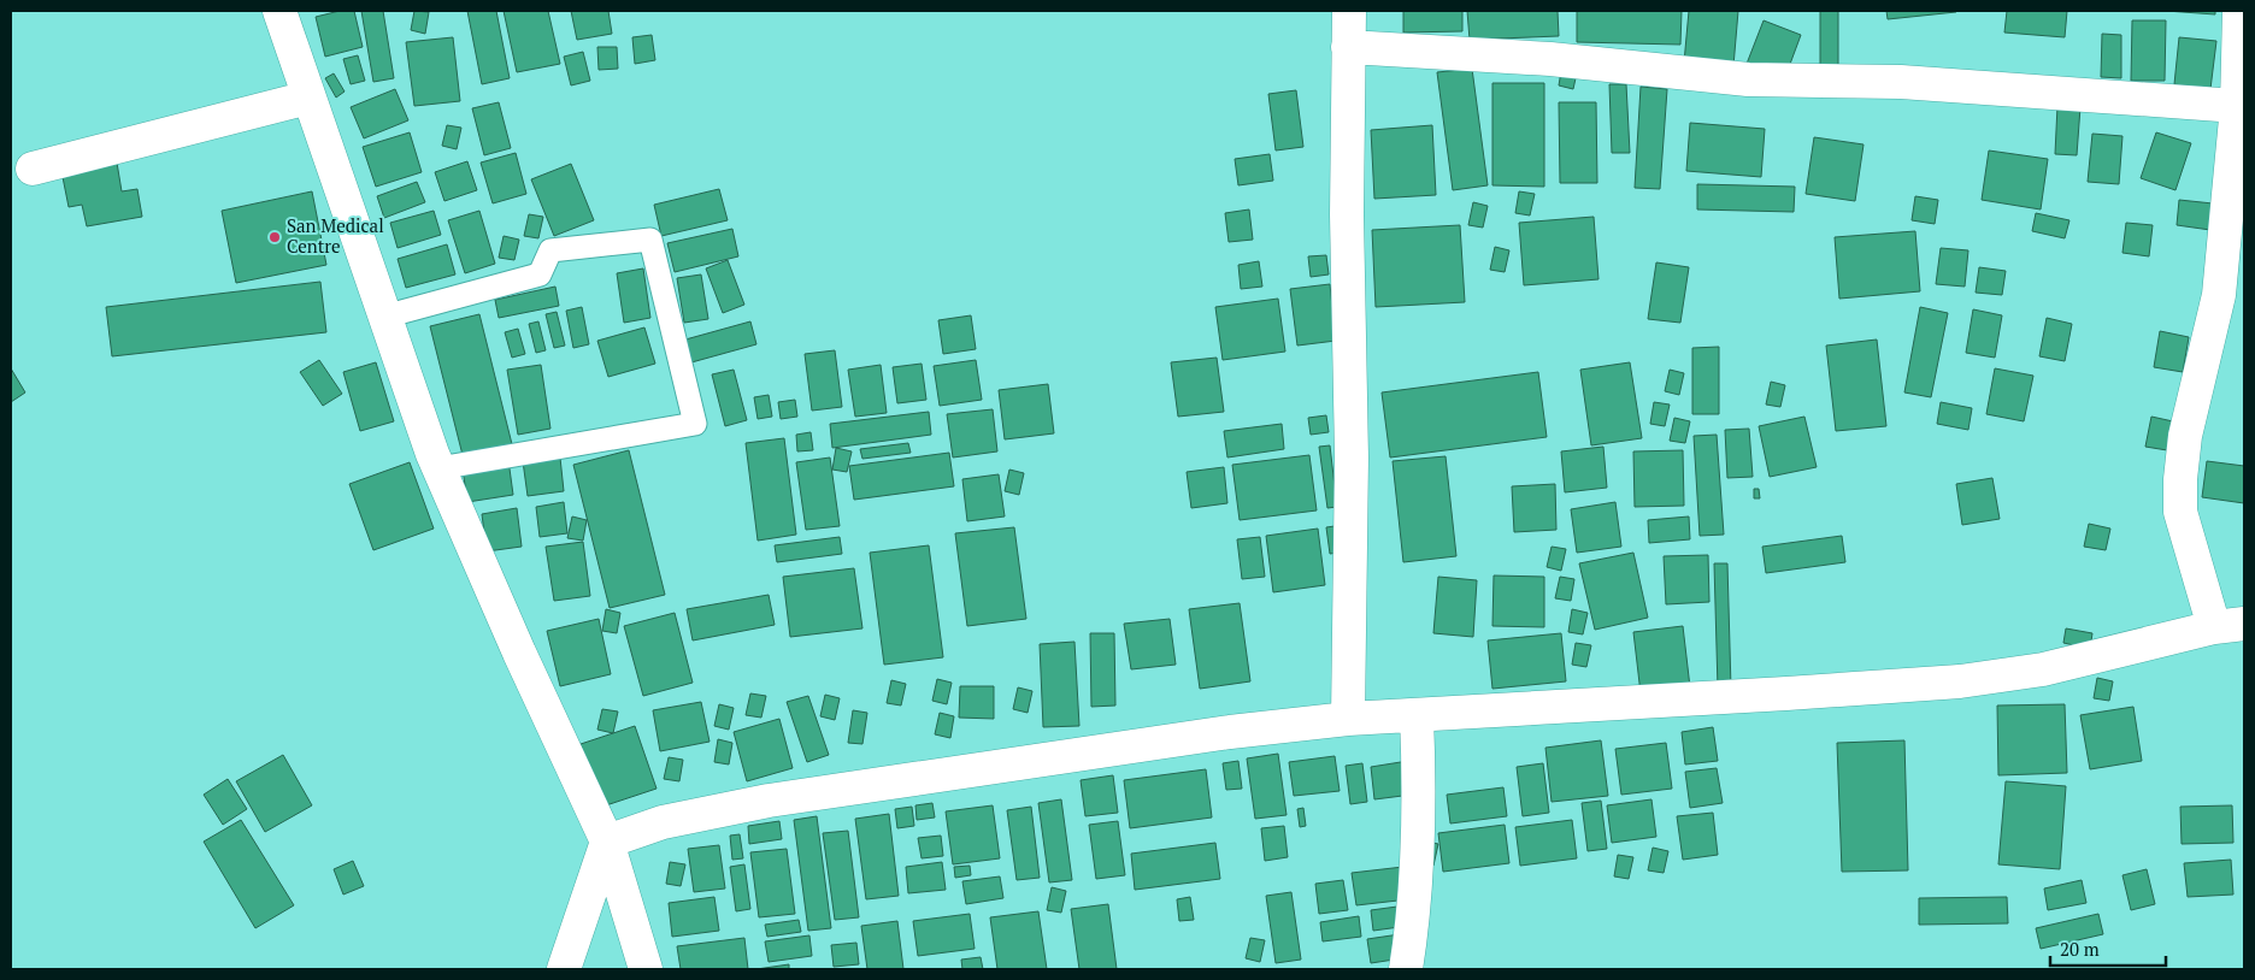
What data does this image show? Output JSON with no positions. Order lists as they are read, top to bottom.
{
  "places": ["San Medical Centre"],
  "scale_bar": "20 m"
}
